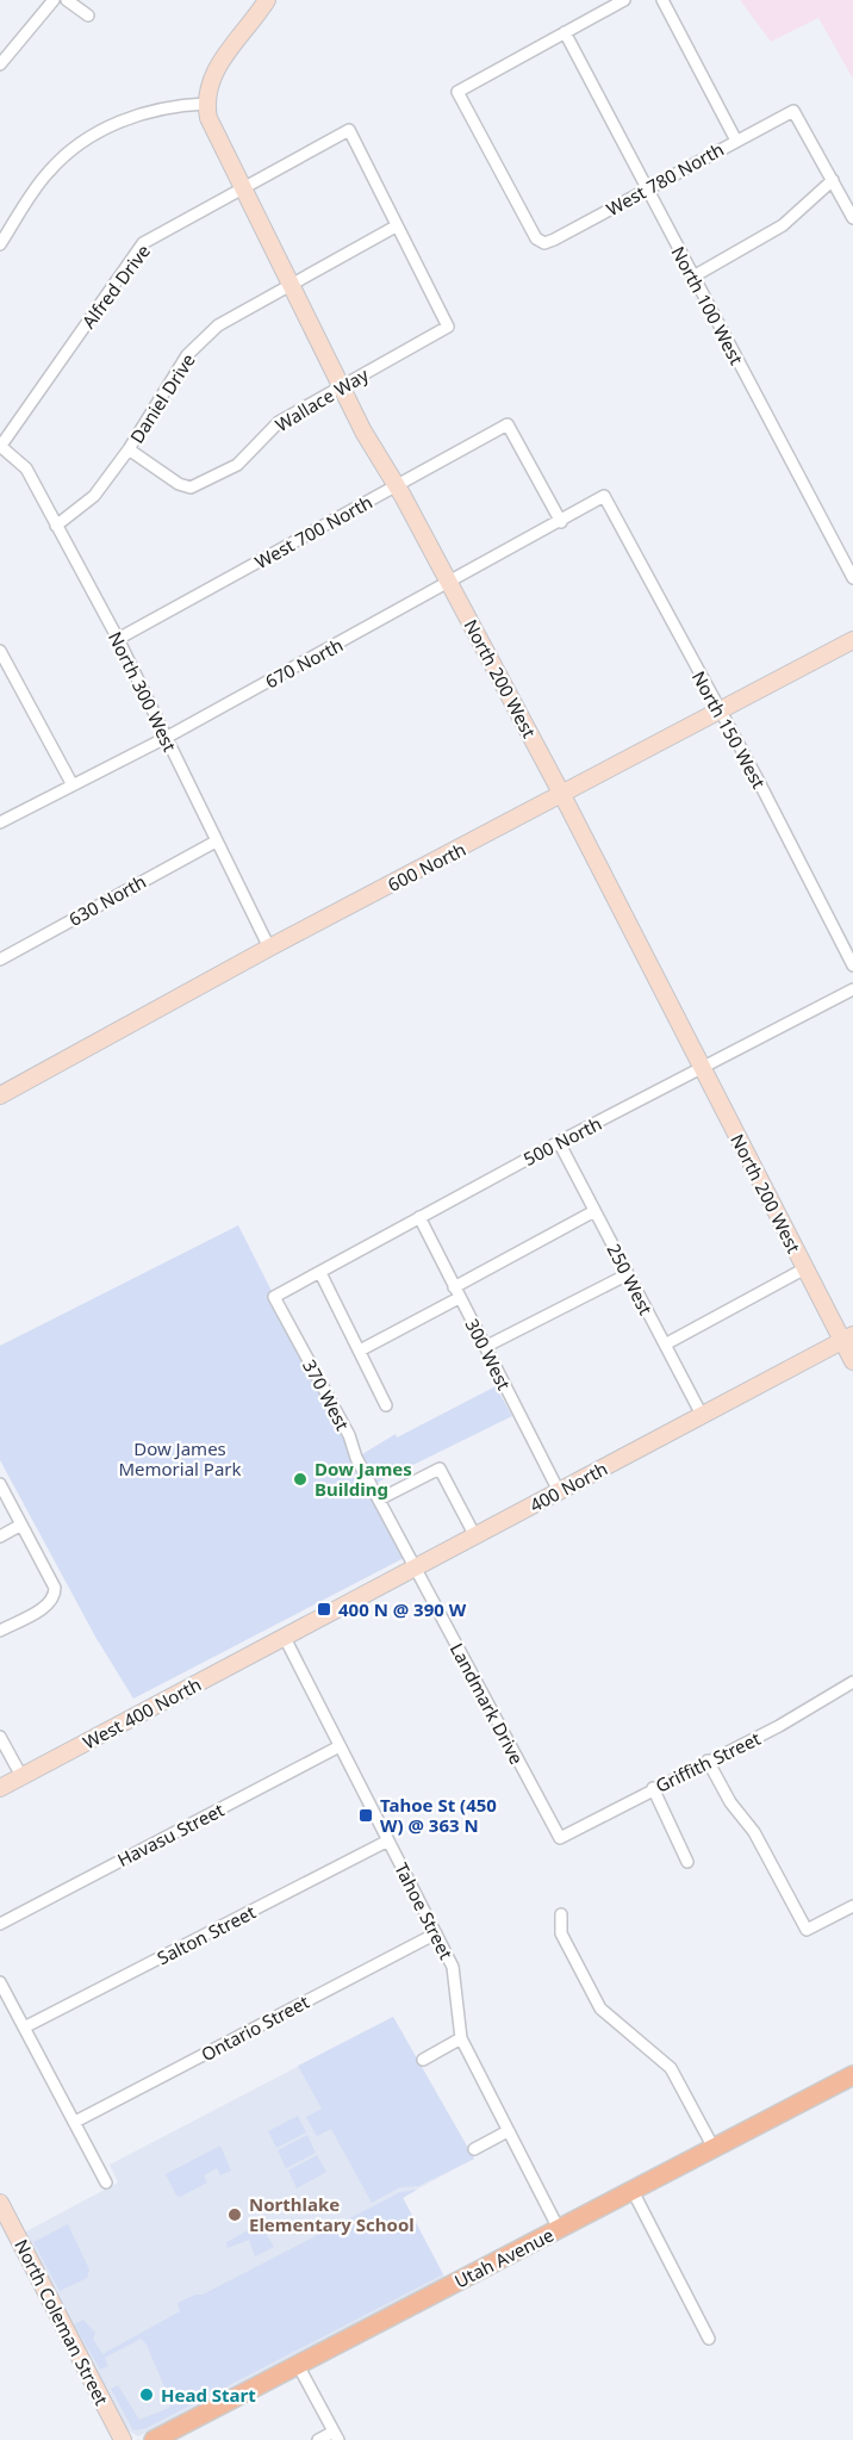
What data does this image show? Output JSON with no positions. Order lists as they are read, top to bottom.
{
  "streets": {
    "main road": ["Utah Avenue"],
    "street": [
      "West 780 North",
      "Alfred Drive",
      "North 100 West",
      "Daniel Drive",
      "Wallace Way",
      "West 700 North",
      "670 North",
      "North 200 West",
      "North 300 West",
      "North 150 West",
      "600 North",
      "630 North",
      "500 North",
      "250 West",
      "300 West",
      "370 West",
      "400 North",
      "Landmark Drive",
      "West 400 North",
      "Griffith Street",
      "Havasu Street",
      "Tahoe Street",
      "Salton Street",
      "Ontario Street",
      "North Coleman Street"
    ]
  },
  "crossings": [
    ["West 780 North", "North 100 West"],
    ["Alfred Drive", "Daniel Drive"],
    ["Alfred Drive", "Wallace Way"],
    ["Alfred Drive", "North 200 West"],
    ["Alfred Drive", "North 300 West"],
    ["Daniel Drive", "Wallace Way"],
    ["Daniel Drive", "North 200 West"],
    ["Daniel Drive", "North 300 West"],
    ["Wallace Way", "North 200 West"],
    ["West 700 North", "670 North"],
    ["West 700 North", "North 200 West"],
    ["West 700 North", "North 300 West"],
    ["670 North", "North 200 West"],
    ["670 North", "North 300 West"],
    ["670 North", "North 150 West"],
    ["North 200 West", "600 North"],
    ["North 200 West", "500 North"],
    ["North 200 West", "400 North"],
    ["North 300 West", "600 North"],
    ["North 300 West", "630 North"],
    ["North 150 West", "600 North"],
    ["500 North", "250 West"],
    ["500 North", "300 West"],
    ["500 North", "370 West"],
    ["250 West", "400 North"],
    ["300 West", "400 North"],
    ["370 West", "400 North"],
    ["370 West", "Landmark Drive"],
    ["400 North", "Landmark Drive"],
    ["400 North", "West 400 North"],
    ["400 North", "Tahoe Street"],
    ["Landmark Drive", "Griffith Street"],
    ["West 400 North", "Tahoe Street"],
    ["Havasu Street", "Tahoe Street"],
    ["Tahoe Street", "Salton Street"],
    ["Tahoe Street", "Ontario Street"],
    ["Tahoe Street", "Utah Avenue"]
  ],
  "parks": ["Dow James Memorial Park"],
  "places": {
    "other": ["Dow James Building", "Northlake Elementary School", "Head Start"],
    "transit": ["400 N @ 390 W", "Tahoe St (450 W) @ 363 N"]
  }
}
